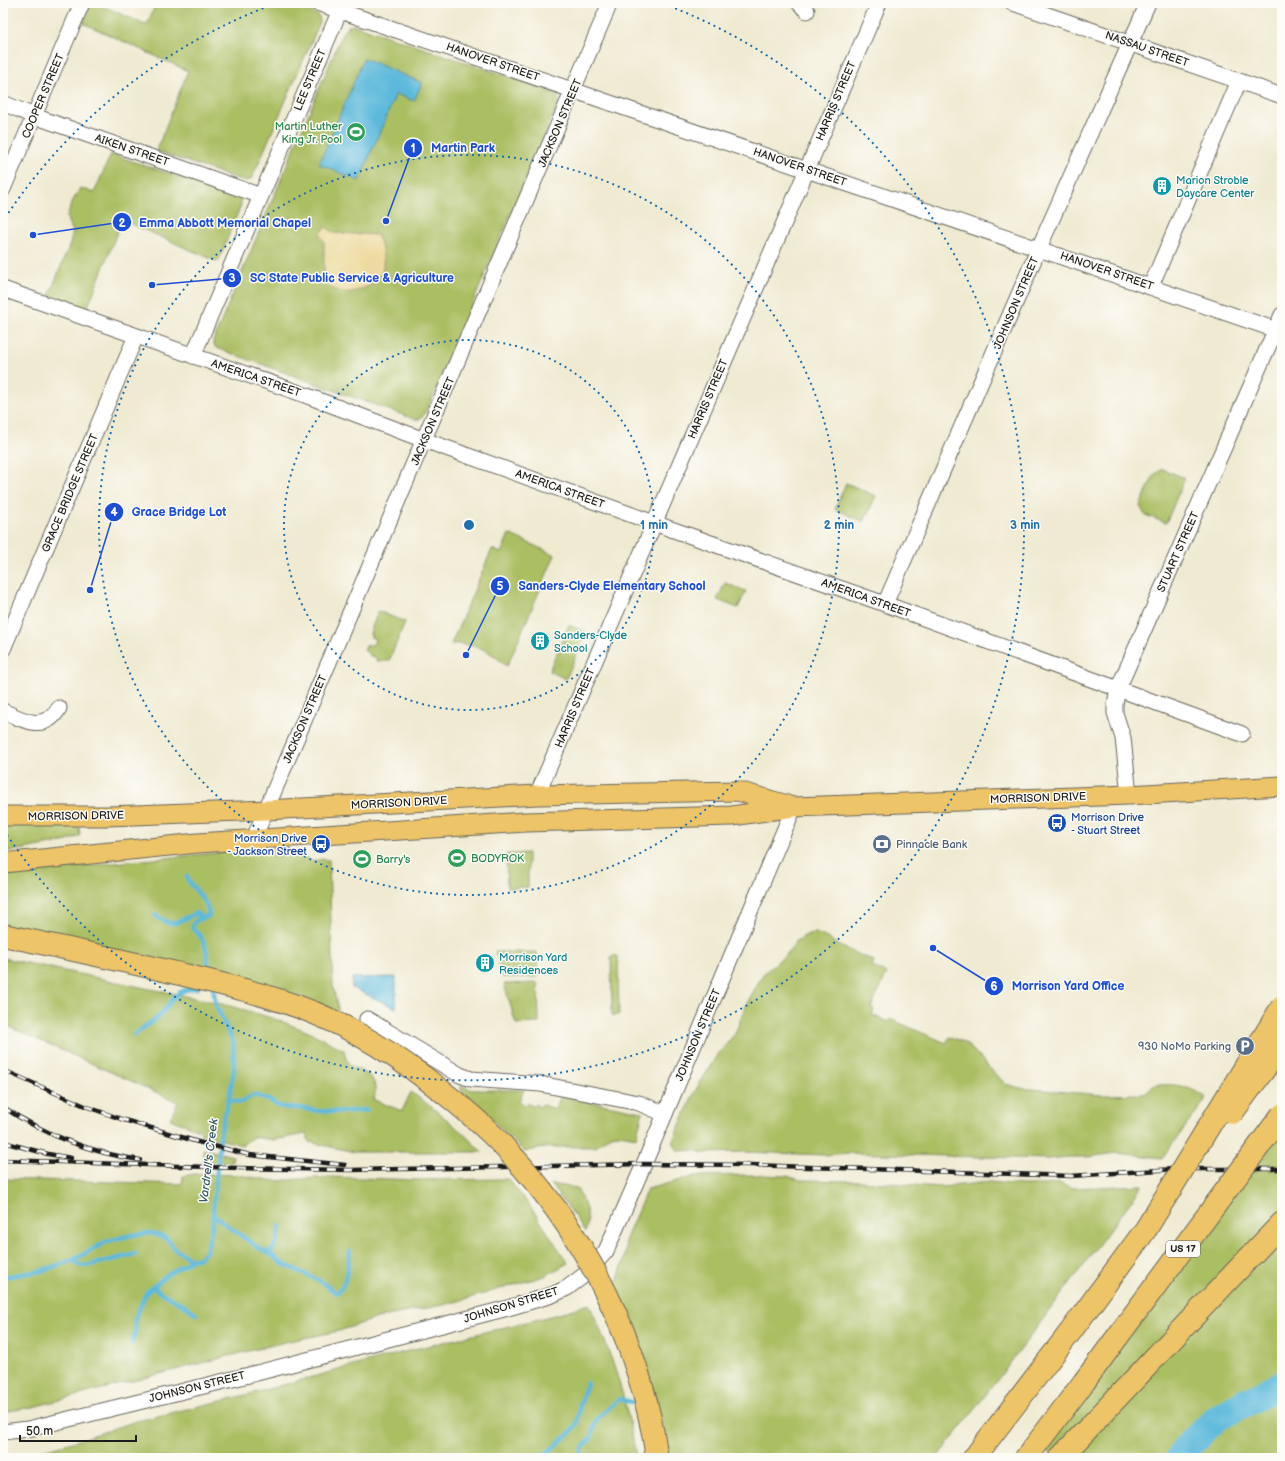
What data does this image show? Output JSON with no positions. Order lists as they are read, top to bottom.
{
  "streets": {
    "highway": ["US 17"],
    "main road": ["MORRISON DRIVE"],
    "street": [
      "NASSAU STREET",
      "HANOVER STREET",
      "LEE STREET",
      "COOPER STREET",
      "HARRIS STREET",
      "JACKSON STREET",
      "AIKEN STREET",
      "JOHNSON STREET",
      "AMERICA STREET",
      "GRACE BRIDGE STREET",
      "STUART STREET"
    ]
  },
  "crossings": [
    ["NASSAU STREET", "JOHNSON STREET"],
    ["HANOVER STREET", "LEE STREET"],
    ["HANOVER STREET", "HARRIS STREET"],
    ["HANOVER STREET", "JACKSON STREET"],
    ["HANOVER STREET", "JOHNSON STREET"],
    ["HANOVER STREET", "STUART STREET"],
    ["LEE STREET", "AIKEN STREET"],
    ["LEE STREET", "AMERICA STREET"],
    ["COOPER STREET", "AIKEN STREET"],
    ["HARRIS STREET", "AMERICA STREET"],
    ["HARRIS STREET", "MORRISON DRIVE"],
    ["JACKSON STREET", "AMERICA STREET"],
    ["JACKSON STREET", "MORRISON DRIVE"],
    ["JOHNSON STREET", "AMERICA STREET"],
    ["JOHNSON STREET", "MORRISON DRIVE"],
    ["AMERICA STREET", "GRACE BRIDGE STREET"],
    ["AMERICA STREET", "STUART STREET"],
    ["STUART STREET", "MORRISON DRIVE"]
  ],
  "water": ["Vardrell's Creek"],
  "places": {
    "sports": ["Martin Luther King Jr. Pool", "BODYROK", "Barry's"],
    "building": ["Marion Stroble Daycare Center", "Sanders-Clyde School", "Morrison Yard Residences"],
    "other": [
      "Martin Park",
      "Emma Abbott Memorial Chapel",
      "SC State Public Service & Agriculture",
      "Grace Bridge Lot",
      "Sanders-Clyde Elementary School",
      "Morrison Yard Office"
    ],
    "bus stop": ["Morrison Drive - Stuart Street", "Morrison Drive - Jackson Street"],
    "bank": ["Pinnacle Bank"],
    "parking": ["930 NoMo Parking"]
  },
  "scale_bar": "50 m",
  "rings": ["1 min", "2 min", "3 min"]
}
